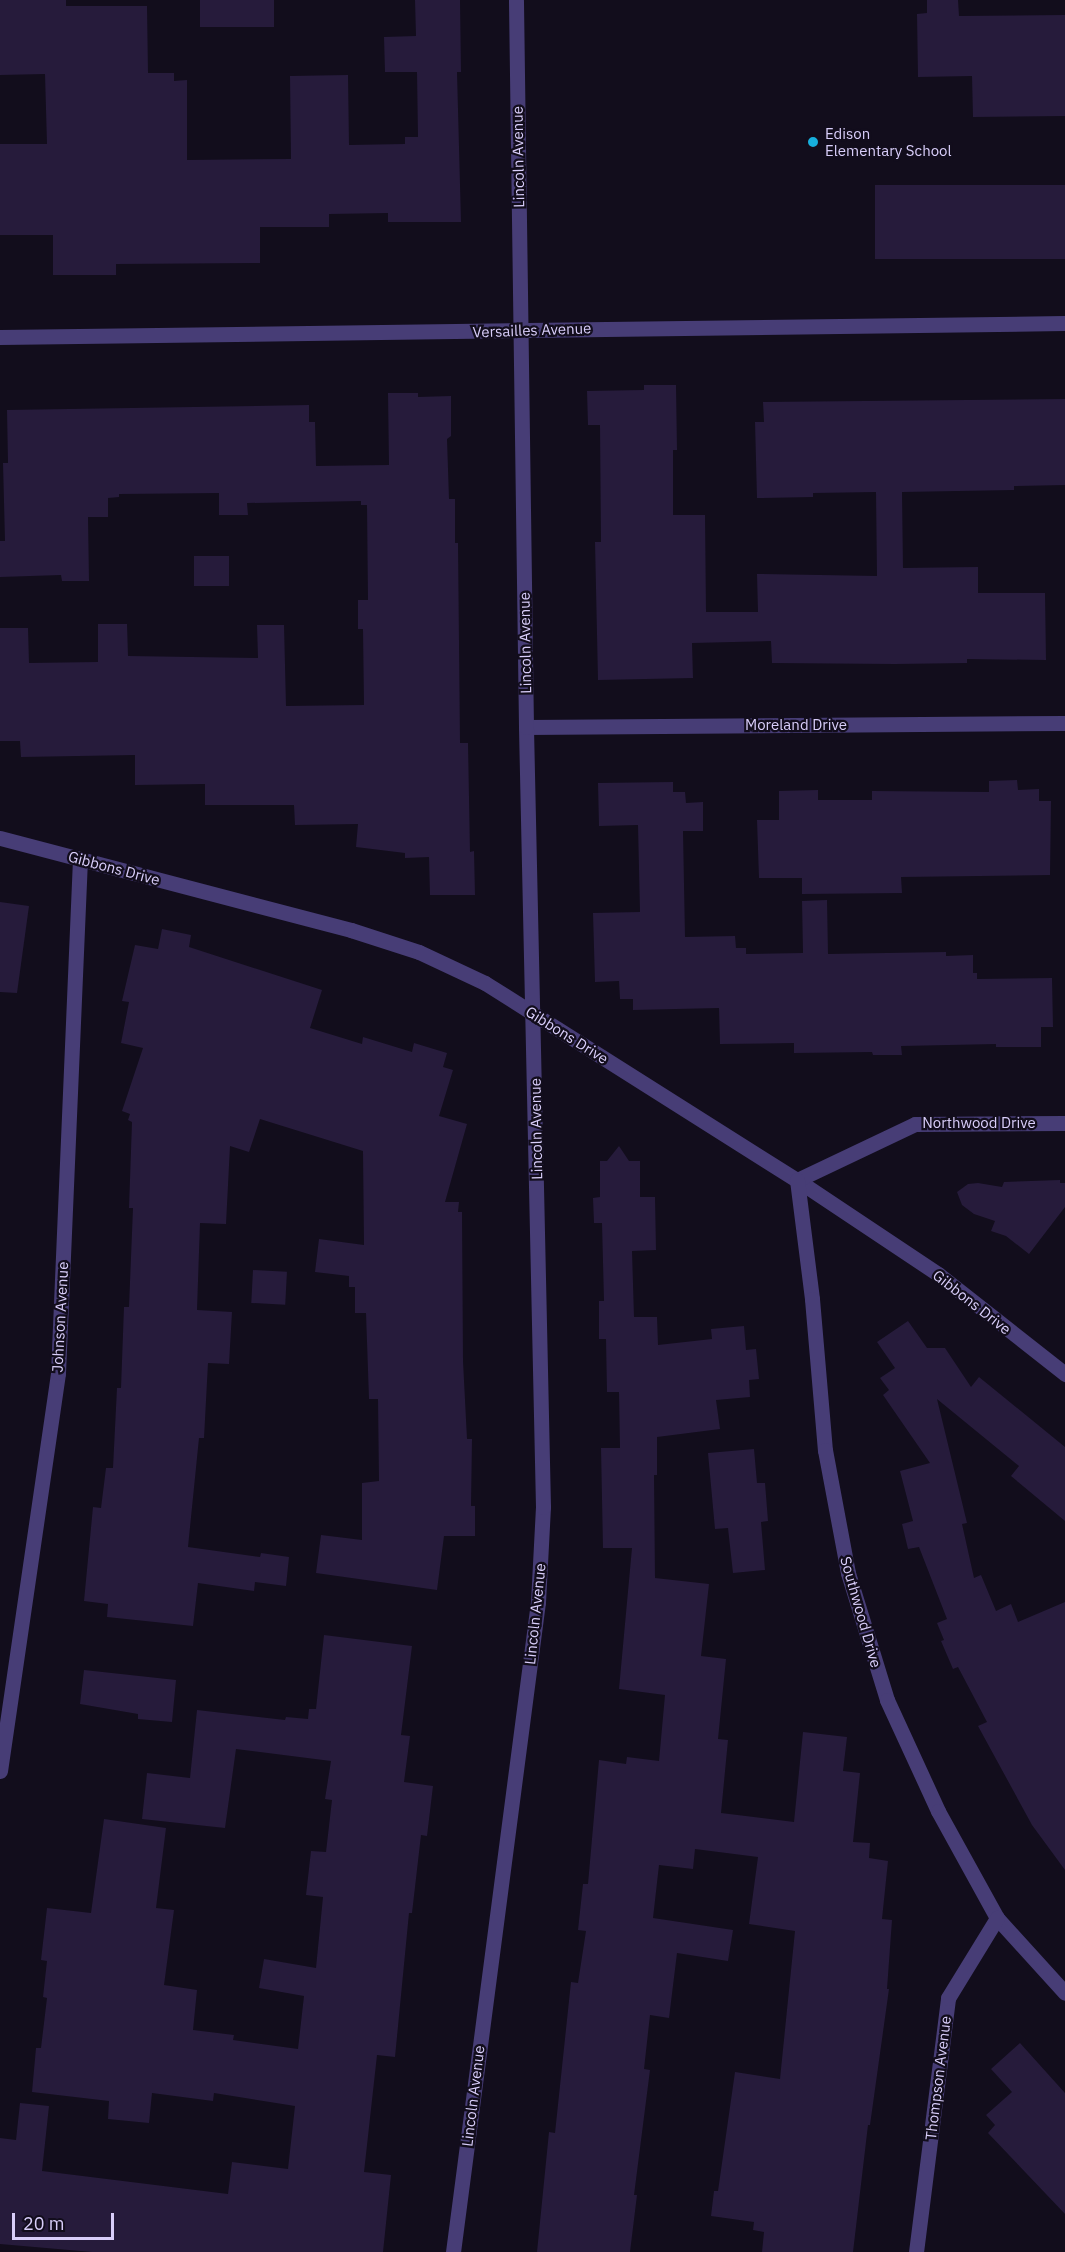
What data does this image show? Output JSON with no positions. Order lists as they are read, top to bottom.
{
  "streets": {
    "street": [
      "Lincoln Avenue",
      "Versailles Avenue",
      "Moreland Drive",
      "Gibbons Drive",
      "Northwood Drive",
      "Johnson Avenue",
      "Southwood Drive",
      "Thompson Avenue"
    ]
  },
  "crossings": [
    ["Lincoln Avenue", "Versailles Avenue"],
    ["Lincoln Avenue", "Moreland Drive"],
    ["Lincoln Avenue", "Gibbons Drive"],
    ["Gibbons Drive", "Northwood Drive"],
    ["Gibbons Drive", "Johnson Avenue"],
    ["Gibbons Drive", "Southwood Drive"],
    ["Northwood Drive", "Southwood Drive"],
    ["Southwood Drive", "Thompson Avenue"]
  ],
  "places": ["Edison Elementary School"],
  "scale_bar": "20 m"
}
